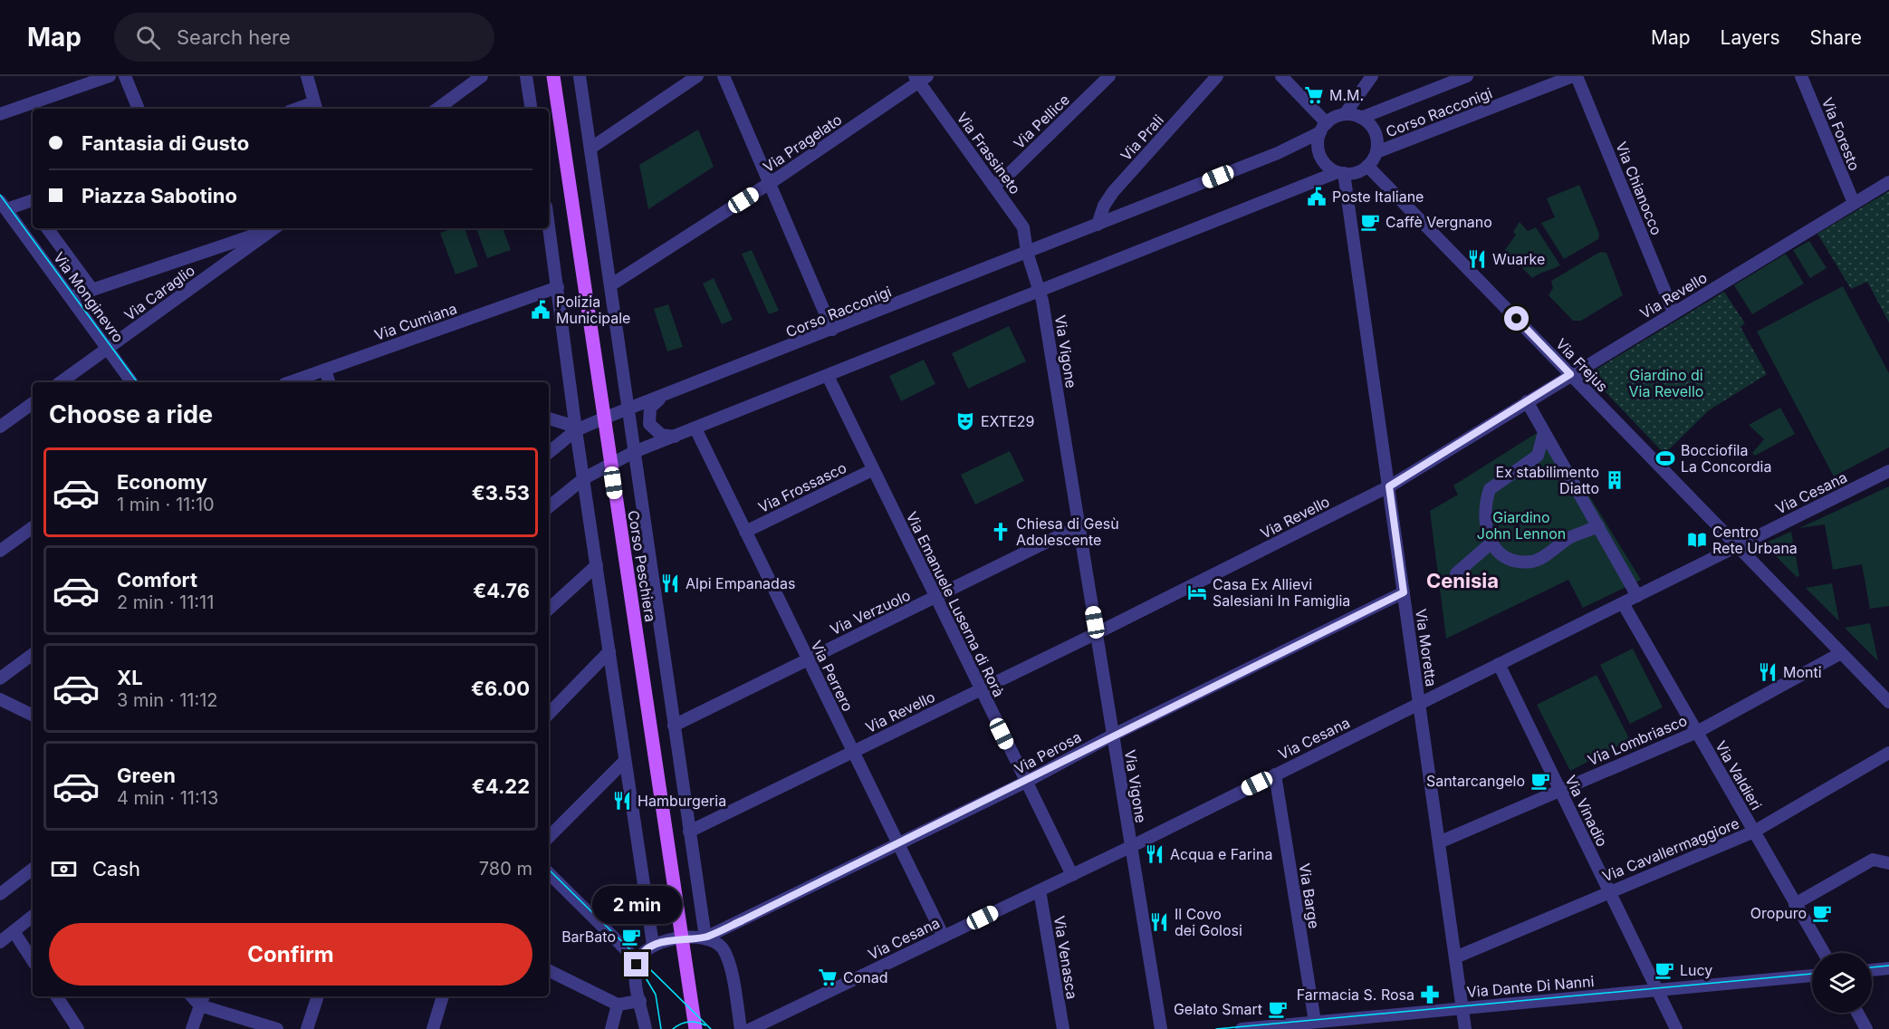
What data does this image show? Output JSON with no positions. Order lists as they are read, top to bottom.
{
  "streets": {
    "main road": ["Corso Peschiera"],
    "street": [
      "Corso Racconigi",
      "Via Pellice",
      "Via Foresto",
      "Via Prali",
      "Via Pragelato",
      "Via Frassineto",
      "Via Chianocco",
      "Via Caraglio",
      "Via Revello",
      "Via Monginevro",
      "Via Cumiana",
      "Via Vigone",
      "Via Frejus",
      "Via Frossasco",
      "Via Cesana",
      "Via Emanuele Luserna di Rorà",
      "Via Verzuolo",
      "Via Moretta",
      "Via Perrero",
      "Via Lombriasco",
      "Via Perosa",
      "Via Valdieri",
      "Via Vinadio",
      "Via Cavallermaggiore",
      "Via Barge",
      "Via Venasca",
      "Via Dante Di Nanni"
    ]
  },
  "crossings": [
    ["Corso Racconigi", "Via Prali"],
    ["Corso Racconigi", "Via Frassineto"],
    ["Corso Racconigi", "Via Chianocco"],
    ["Corso Racconigi", "Via Frejus"],
    ["Corso Racconigi", "Corso Peschiera"],
    ["Corso Racconigi", "Via Moretta"],
    ["Via Pellice", "Via Frassineto"],
    ["Via Foresto", "Via Revello"],
    ["Via Pragelato", "Via Frassineto"],
    ["Via Pragelato", "Corso Peschiera"],
    ["Via Chianocco", "Via Revello"],
    ["Via Caraglio", "Via Monginevro"],
    ["Via Revello", "Via Vigone"],
    ["Via Revello", "Via Frejus"],
    ["Via Revello", "Corso Peschiera"],
    ["Via Revello", "Via Emanuele Luserna di Rorà"],
    ["Via Revello", "Via Moretta"],
    ["Via Revello", "Via Perrero"],
    ["Via Vigone", "Via Cesana"],
    ["Via Vigone", "Via Verzuolo"],
    ["Via Vigone", "Via Perosa"],
    ["Via Frejus", "Via Cesana"],
    ["Via Frejus", "Via Moretta"],
    ["Via Frejus", "Via Lombriasco"],
    ["Via Frossasco", "Via Emanuele Luserna di Rorà"],
    ["Via Frossasco", "Via Perrero"],
    ["Via Cesana", "Via Emanuele Luserna di Rorà"],
    ["Via Cesana", "Via Moretta"],
    ["Via Cesana", "Via Perrero"],
    ["Via Cesana", "Via Valdieri"],
    ["Via Cesana", "Via Vinadio"],
    ["Via Cesana", "Via Barge"],
    ["Via Cesana", "Via Venasca"],
    ["Corso Peschiera", "Via Verzuolo"],
    ["Corso Peschiera", "Via Perosa"],
    ["Via Emanuele Luserna di Rorà", "Via Verzuolo"],
    ["Via Emanuele Luserna di Rorà", "Via Perosa"],
    ["Via Verzuolo", "Via Perrero"],
    ["Via Moretta", "Via Lombriasco"],
    ["Via Moretta", "Via Perosa"],
    ["Via Moretta", "Via Cavallermaggiore"],
    ["Via Moretta", "Via Dante Di Nanni"],
    ["Via Perrero", "Via Perosa"],
    ["Via Lombriasco", "Via Valdieri"],
    ["Via Lombriasco", "Via Vinadio"],
    ["Via Valdieri", "Via Cavallermaggiore"],
    ["Via Vinadio", "Via Cavallermaggiore"],
    ["Via Vinadio", "Via Dante Di Nanni"],
    ["Via Barge", "Via Dante Di Nanni"]
  ],
  "districts": ["Cenisia"],
  "parks": ["Giardino di Via Revello", "Giardino John Lennon"],
  "places": {
    "supermarket": ["M.M.", "Conad"],
    "public building": ["Poste Italiane", "Polizia Municipale"],
    "cafe": [
      "Caffè Vergnano",
      "Santarcangelo",
      "Oropuro",
      "BarBato",
      "Lucy",
      "Gelato Smart"
    ],
    "restaurant": [
      "Wuarke",
      "Alpi Empanadas",
      "Monti",
      "Hamburgeria",
      "Acqua e Farina",
      "Il Covo dei Golosi"
    ],
    "theatre": ["EXTE29"],
    "sports": ["Bocciofila La Concordia"],
    "building": ["Ex stabilimento Diatto"],
    "church": ["Chiesa di Gesù Adolescente"],
    "library": ["Centro Rete Urbana"],
    "hotel": ["Casa Ex Allievi Salesiani In Famiglia"],
    "pharmacy": ["Farmacia S. Rosa"]
  },
  "page": {
    "header": "Map",
    "search": "Search here",
    "nav": ["Map", "Layers", "Share"],
    "banner": ["Fantasia di Gusto", "Piazza Sabotino"],
    "heading": "Choose a ride",
    "list": [
      {
        "name": "Economy",
        "note": "1 min · 11:10",
        "value": "€3.53"
      },
      {
        "name": "Comfort",
        "note": "2 min · 11:11",
        "value": "€4.76"
      },
      {
        "name": "XL",
        "note": "3 min · 11:12",
        "value": "€6.00"
      },
      {
        "name": "Green",
        "note": "4 min · 11:13",
        "value": "€4.22"
      }
    ],
    "pay": ["Cash", "780 m"],
    "bubble": "2 min",
    "buttons": "Confirm"
  }
}
